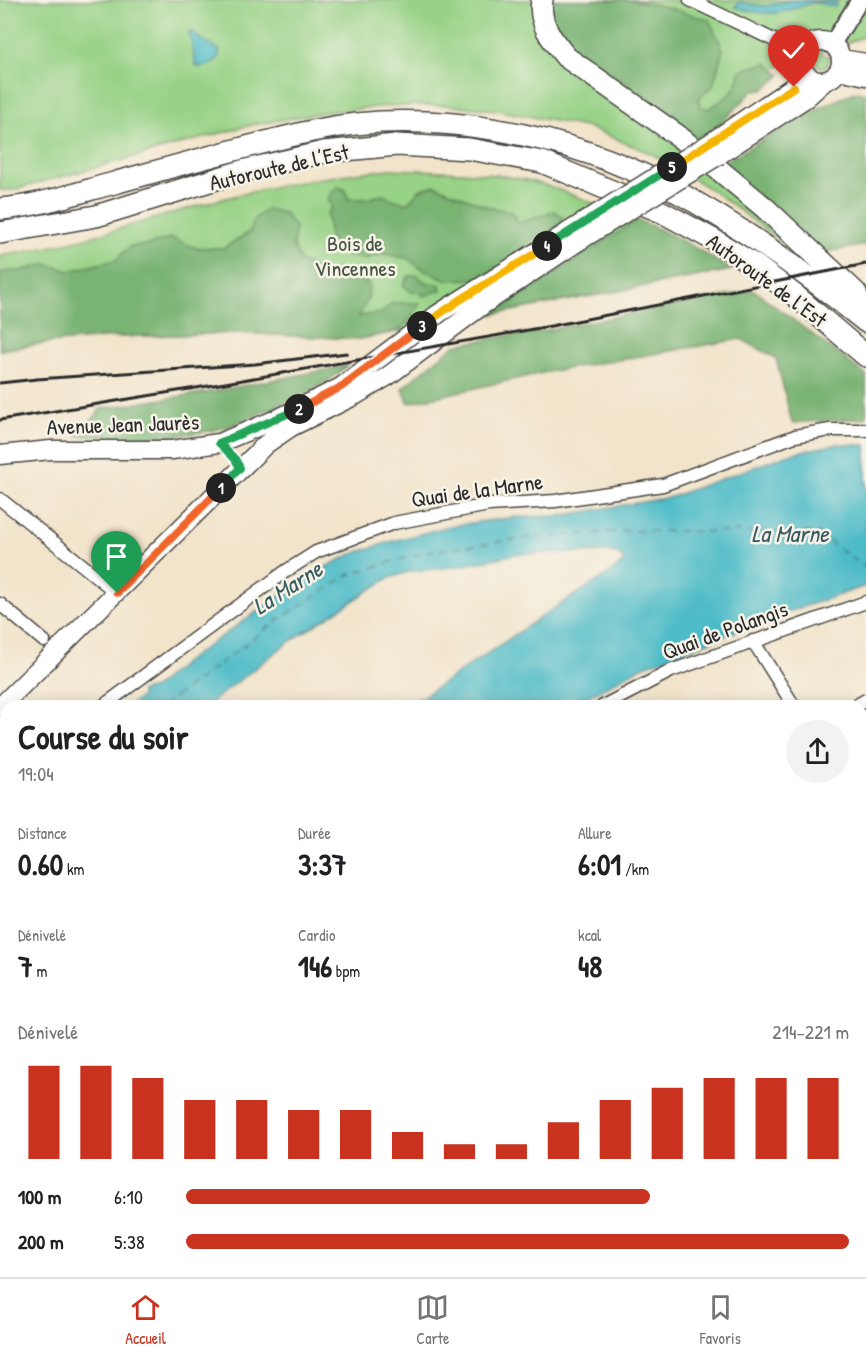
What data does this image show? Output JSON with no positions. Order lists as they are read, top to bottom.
{
  "streets": {
    "highway": ["Autoroute de l’Est"],
    "main road": ["Avenue Jean Jaurès"],
    "street": ["Quai de la Marne", "Quai de Polangis"]
  },
  "water": ["La Marne"],
  "parks": ["Bois de Vincennes"],
  "page": {
    "pins": [
      "5",
      "4",
      "3",
      "2",
      "1"
    ],
    "heading": ["Course du soir", "19:04"],
    "stats": [
      ["Distance", "0.60 km"],
      ["Durée", "3:37"],
      ["Allure", "6:01 /km"],
      ["Dénivelé", "7 m"],
      ["Cardio", "146 bpm"],
      ["kcal", "48"]
    ],
    "chart": ["Dénivelé", "214–221 m"],
    "list": [
      {
        "name": "100 m",
        "note": "6:10"
      },
      {
        "name": "200 m",
        "note": "5:38"
      }
    ],
    "tabs": ["Accueil", "Carte", "Favoris"]
  }
}
